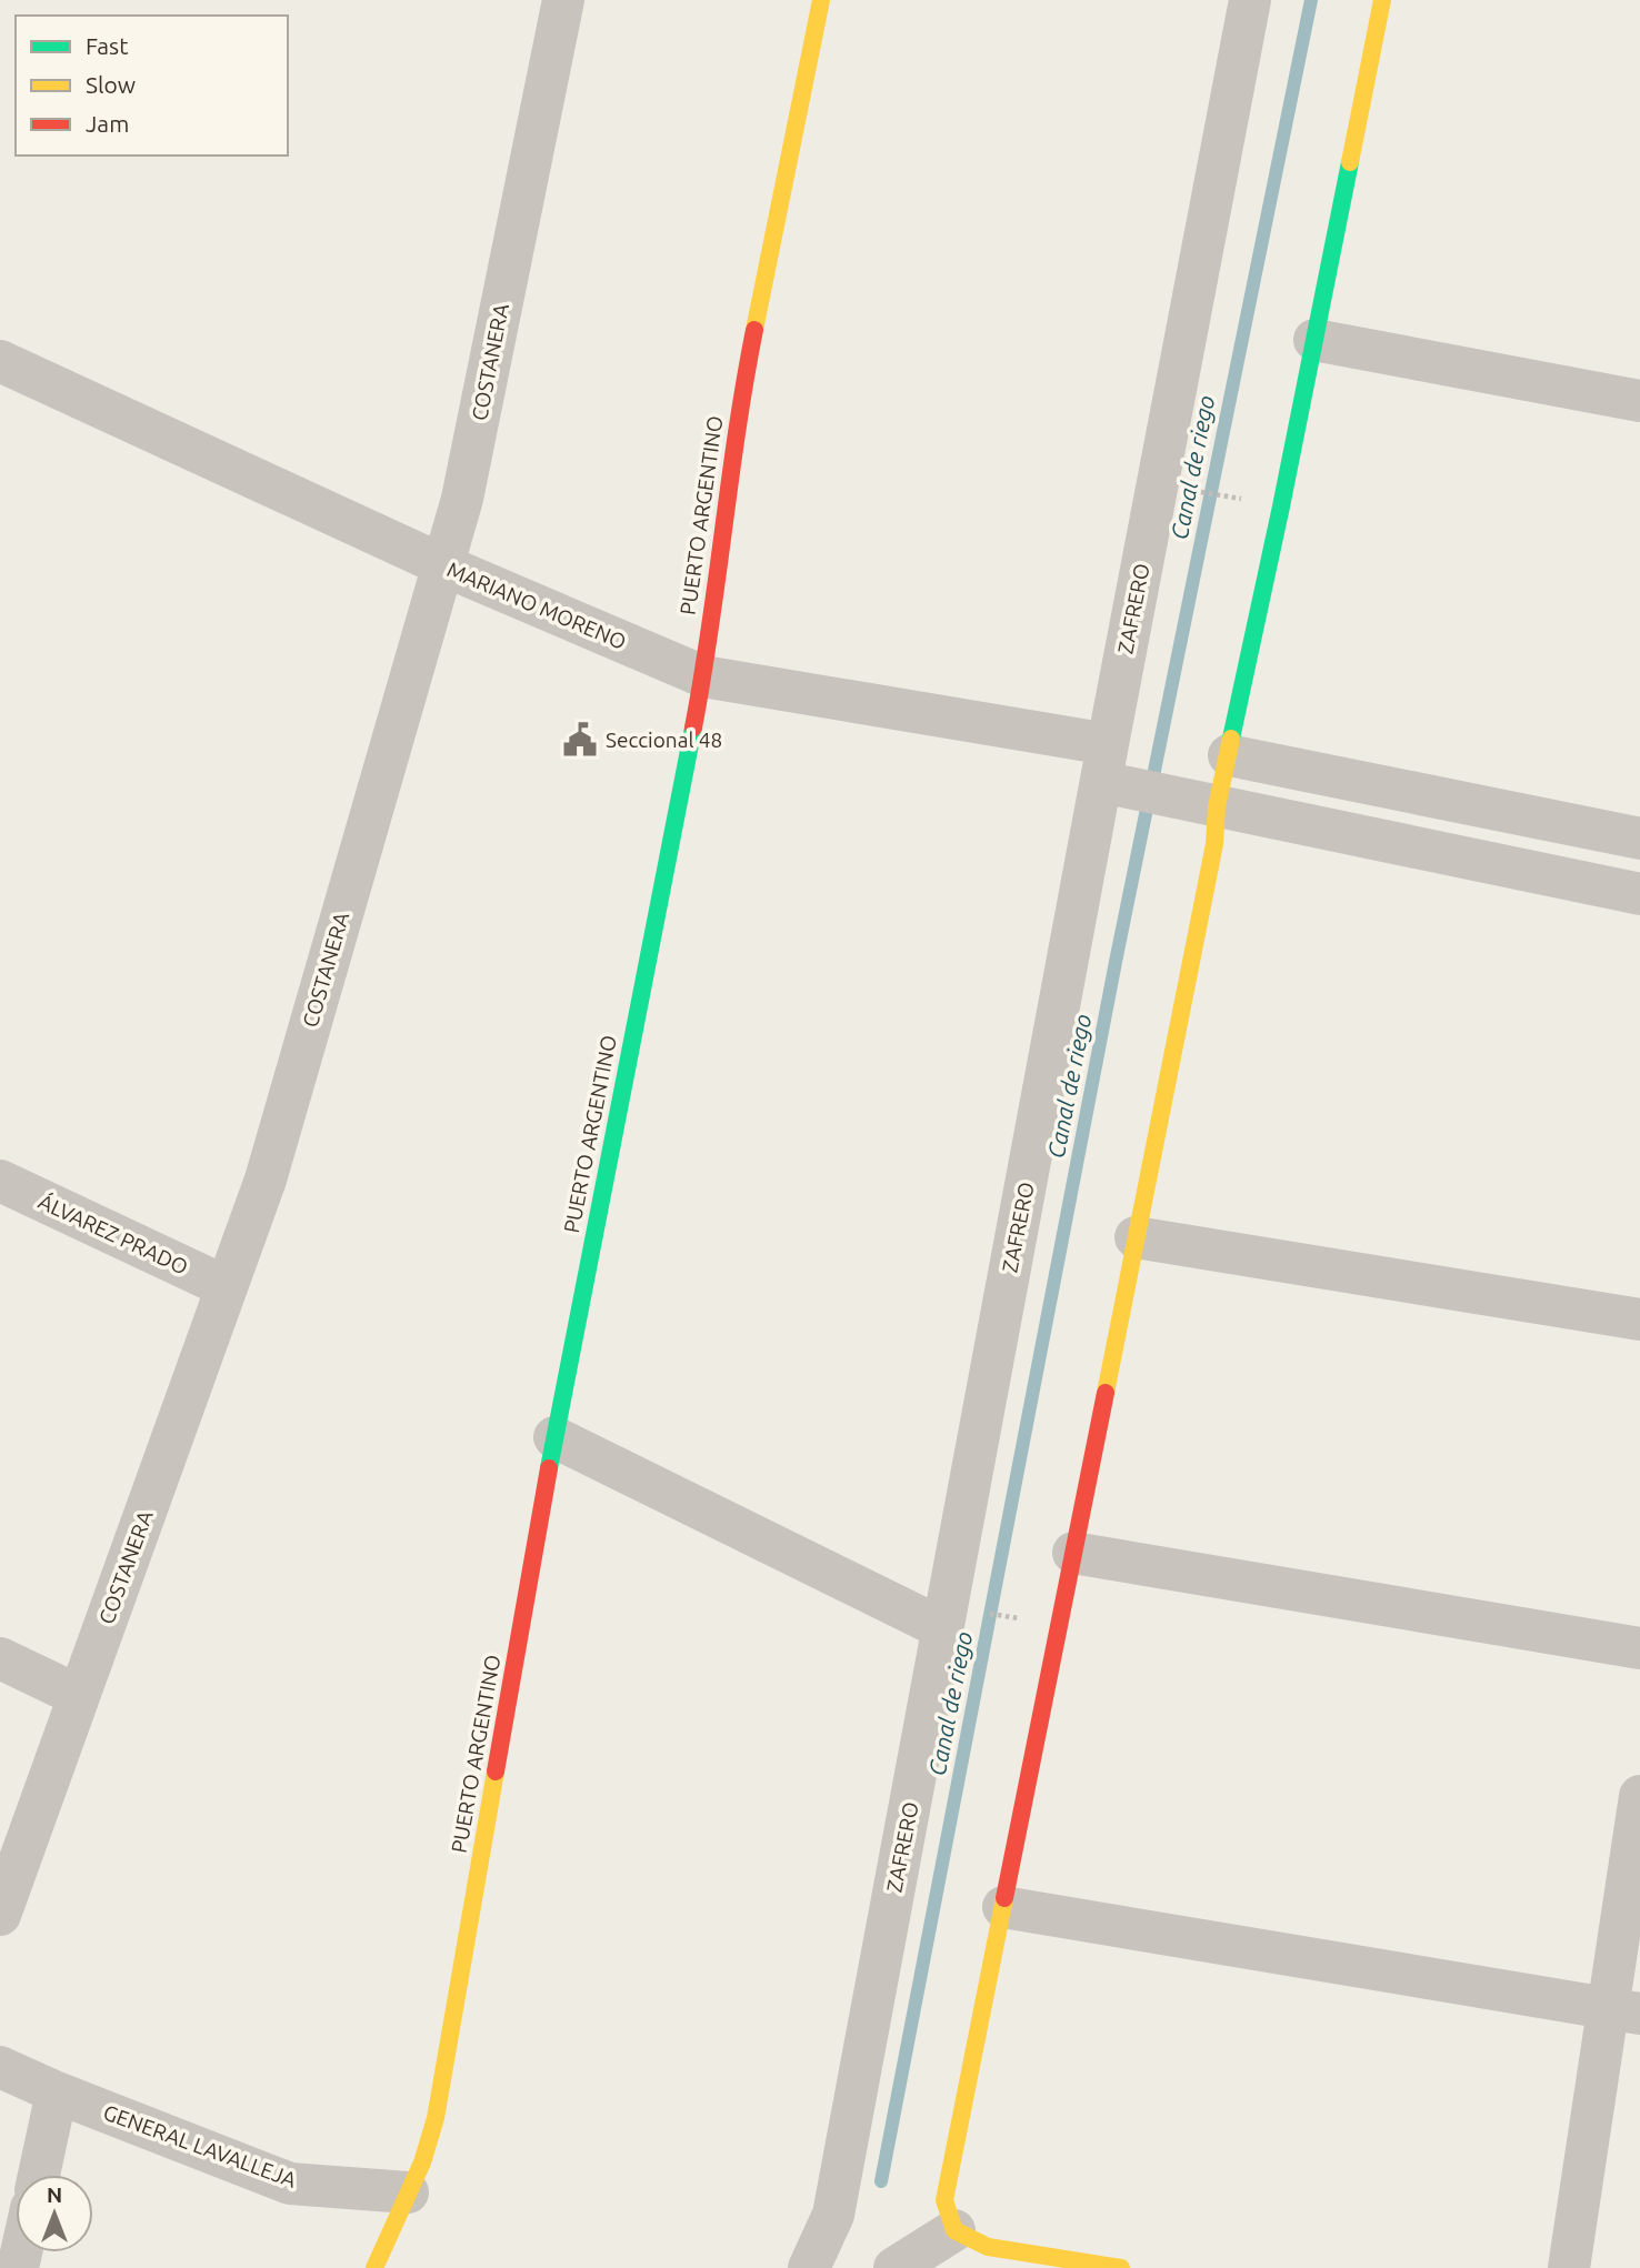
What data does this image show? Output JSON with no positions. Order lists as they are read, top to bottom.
{
  "streets": {
    "street": [
      "COSTANERA",
      "PUERTO ARGENTINO",
      "MARIANO MORENO",
      "ZAFRERO",
      "ÁLVAREZ PRADO",
      "GENERAL LAVALLEJA"
    ]
  },
  "crossings": [
    ["COSTANERA", "MARIANO MORENO"],
    ["COSTANERA", "ÁLVAREZ PRADO"],
    ["PUERTO ARGENTINO", "MARIANO MORENO"],
    ["PUERTO ARGENTINO", "GENERAL LAVALLEJA"],
    ["MARIANO MORENO", "ZAFRERO"]
  ],
  "water": ["Canal de riego"],
  "places": {
    "public building": ["Seccional 48"]
  },
  "legend": ["Fast", "Slow", "Jam"],
  "north": "top"
}
